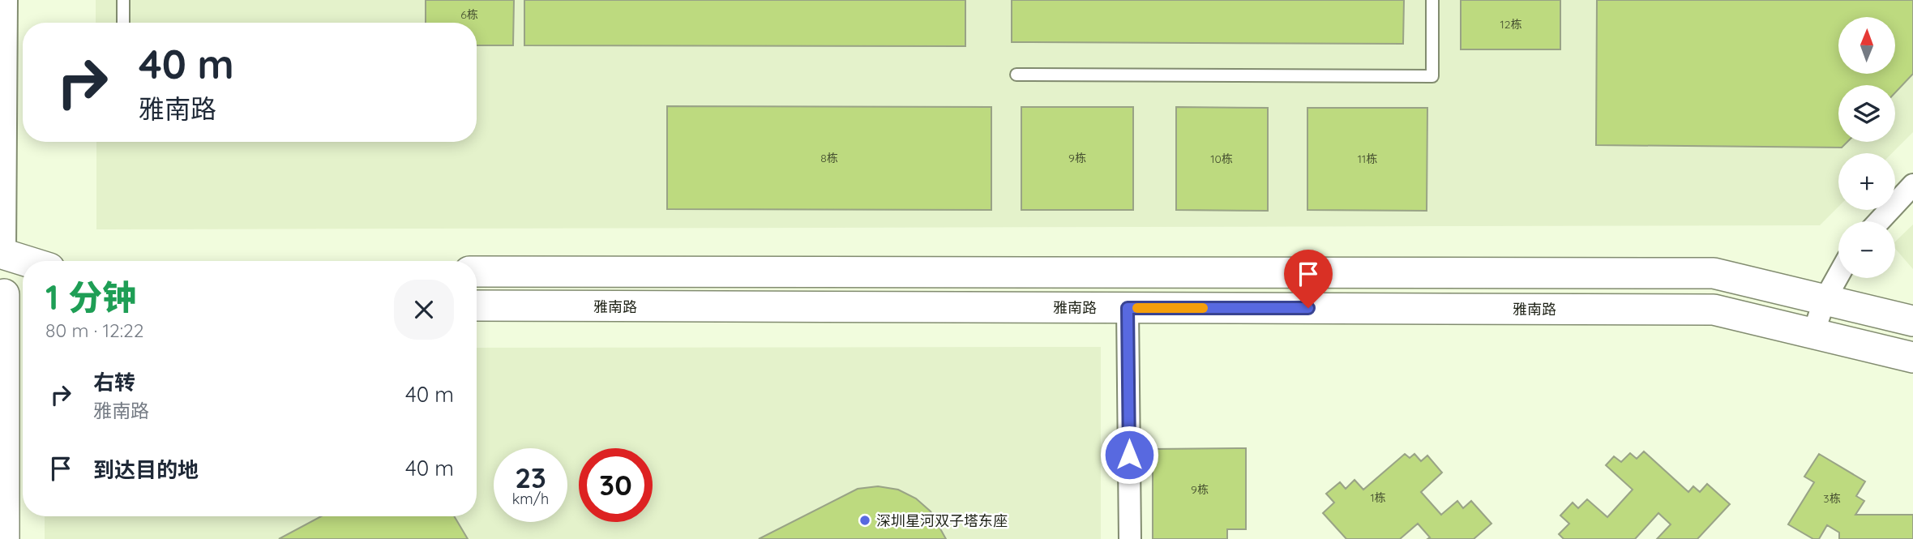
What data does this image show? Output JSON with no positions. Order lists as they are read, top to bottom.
{
  "streets": {
    "street": ["雅南路"]
  },
  "places": ["深圳星河双子塔东座"],
  "house_numbers": [
    "6栋",
    "12栋",
    "8栋",
    "9栋",
    "10栋",
    "11栋",
    "9栋",
    "1栋",
    "3栋"
  ],
  "north": "top",
  "page": {
    "map_buttons": ["+", "−"],
    "turn": ["40 m", "雅南路"],
    "heading": ["1 分钟", "80 m · 12:22"],
    "list": [
      {
        "name": "右转",
        "note": "雅南路",
        "value": "40 m"
      },
      {
        "name": "到达目的地",
        "value": "40 m"
      }
    ],
    "speed": "23 km/h",
    "limit": "30"
  }
}
